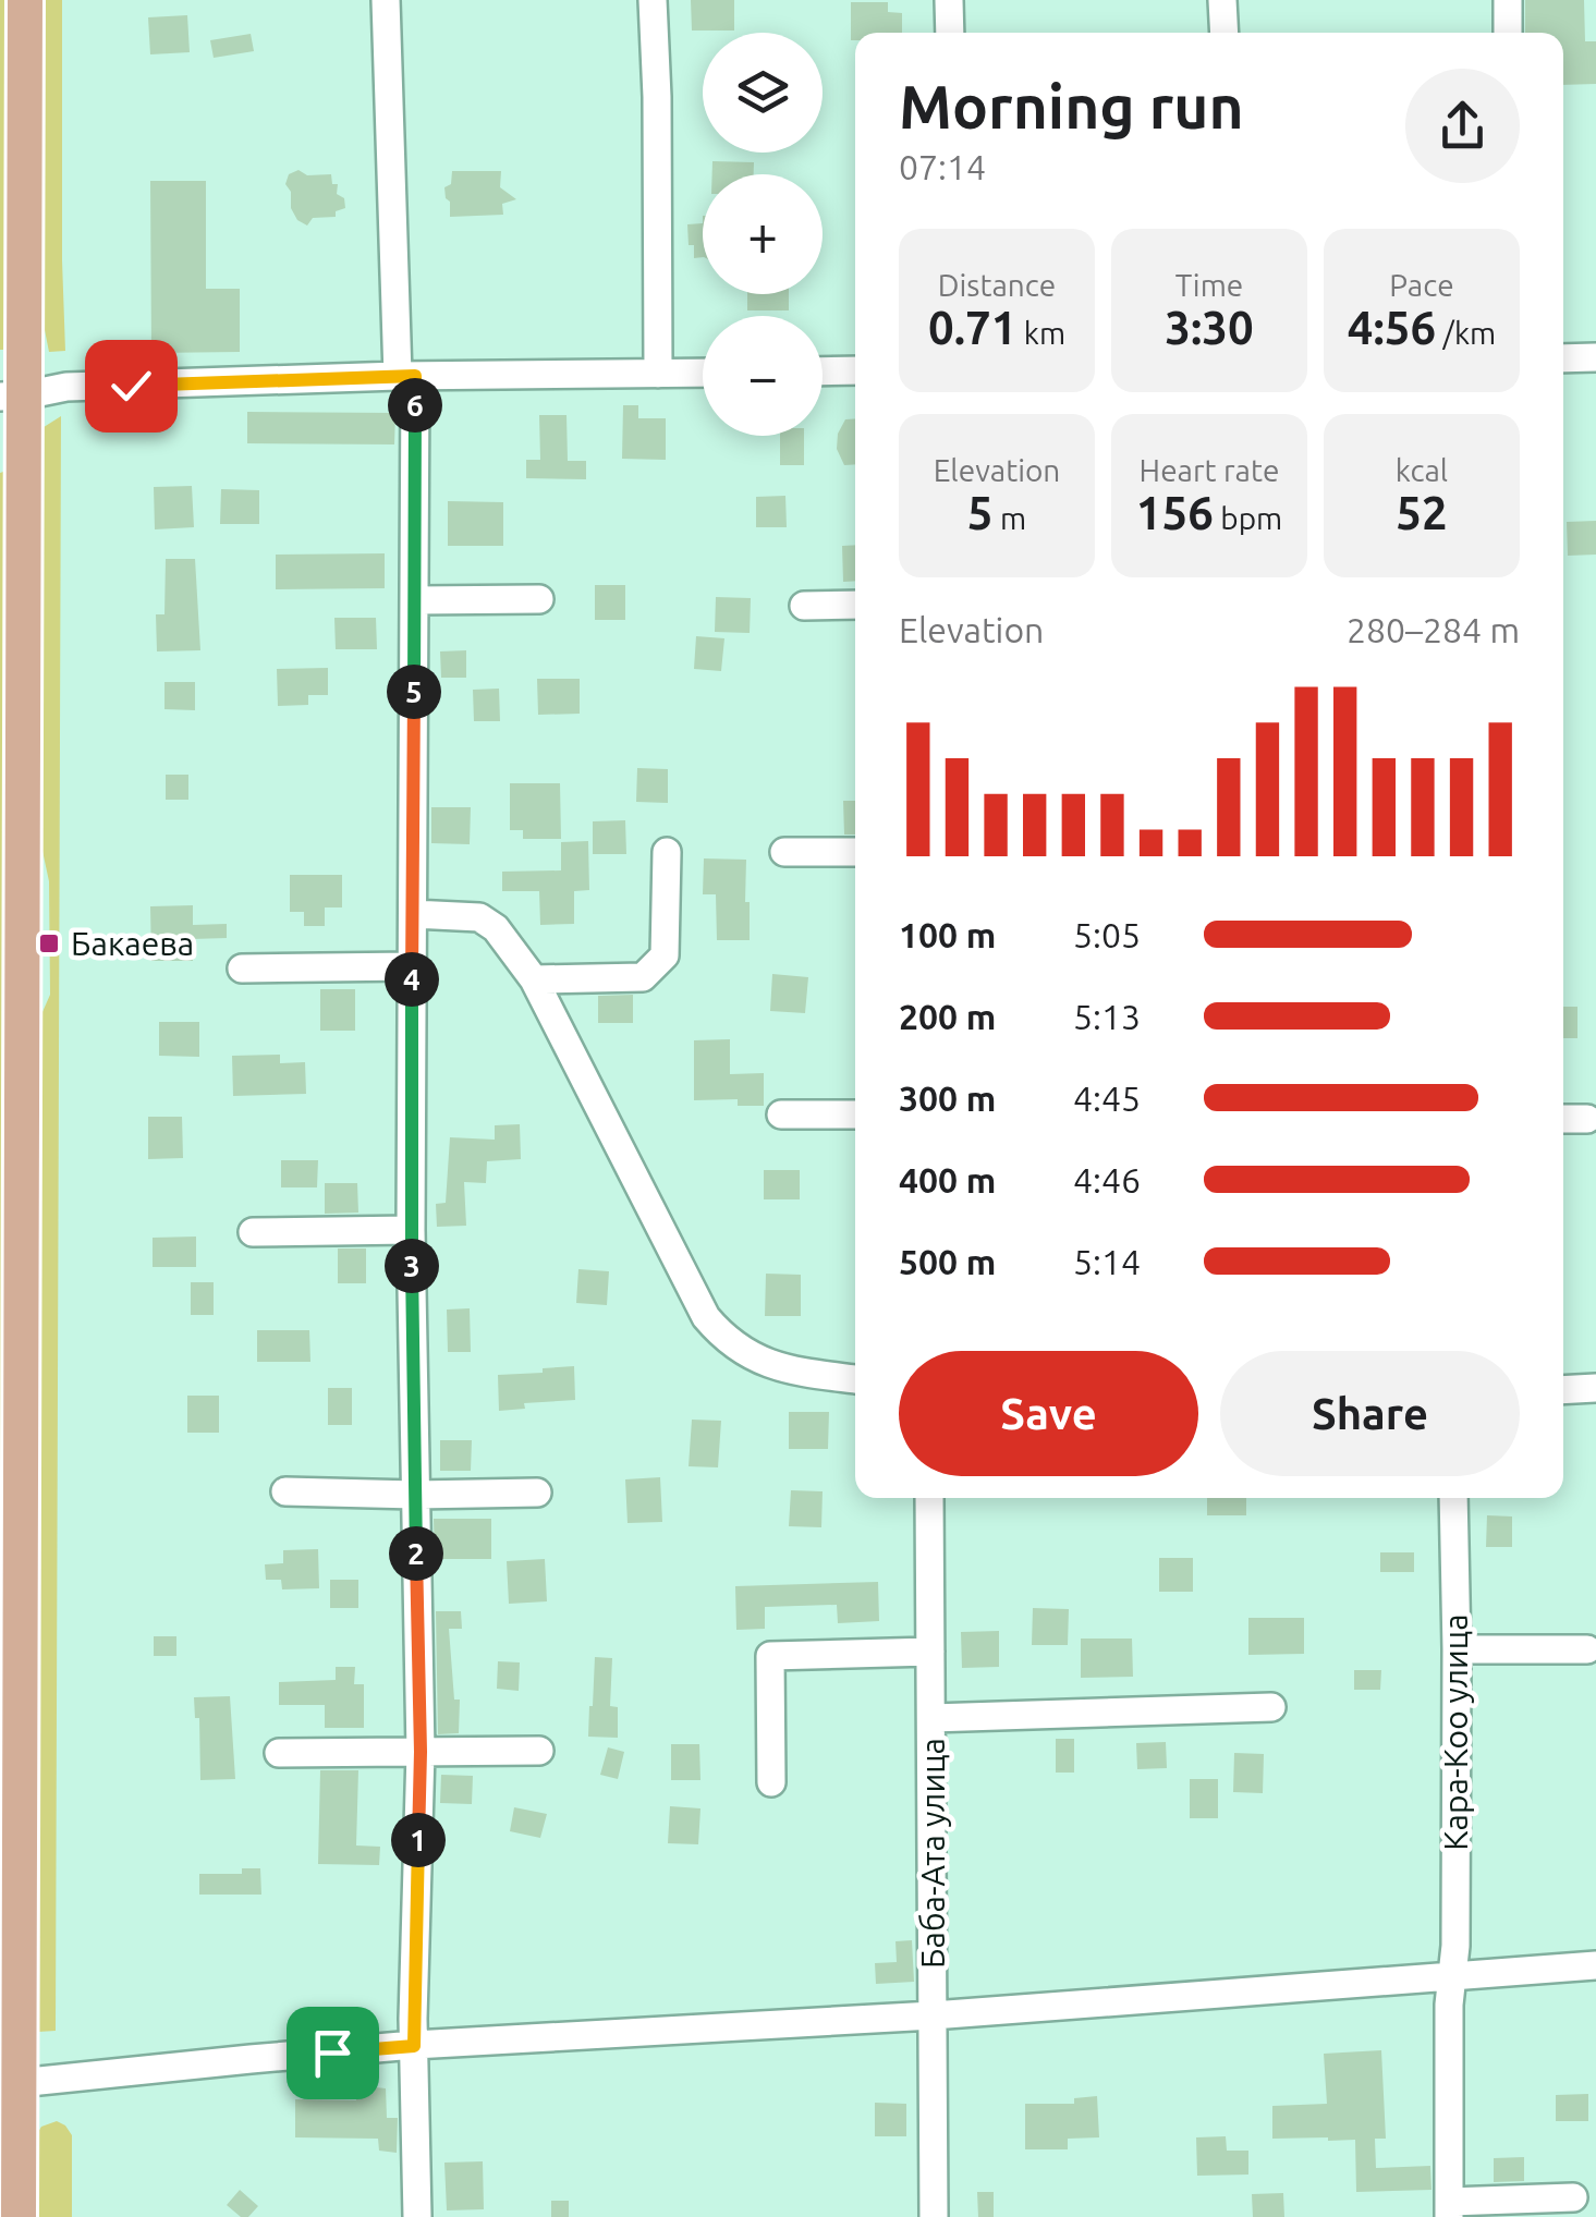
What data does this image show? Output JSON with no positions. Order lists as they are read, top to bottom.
{
  "streets": {
    "street": ["Кара-Коо улица", "Баба-Ата улица"]
  },
  "places": {
    "transit": ["Бакаева"]
  },
  "page": {
    "map_buttons": ["+", "−"],
    "heading": ["Morning run", "07:14"],
    "stats": [
      ["Distance", "0.71 km"],
      ["Time", "3:30"],
      ["Pace", "4:56 /km"],
      ["Elevation", "5 m"],
      ["Heart rate", "156 bpm"],
      ["kcal", "52"]
    ],
    "pins": [
      "6",
      "5",
      "4",
      "3",
      "2",
      "1"
    ],
    "chart": ["Elevation", "280–284 m"],
    "list": [
      {
        "name": "100 m",
        "note": "5:05"
      },
      {
        "name": "200 m",
        "note": "5:13"
      },
      {
        "name": "300 m",
        "note": "4:45"
      },
      {
        "name": "400 m",
        "note": "4:46"
      },
      {
        "name": "500 m",
        "note": "5:14"
      }
    ],
    "buttons": ["Save", "Share"]
  }
}
